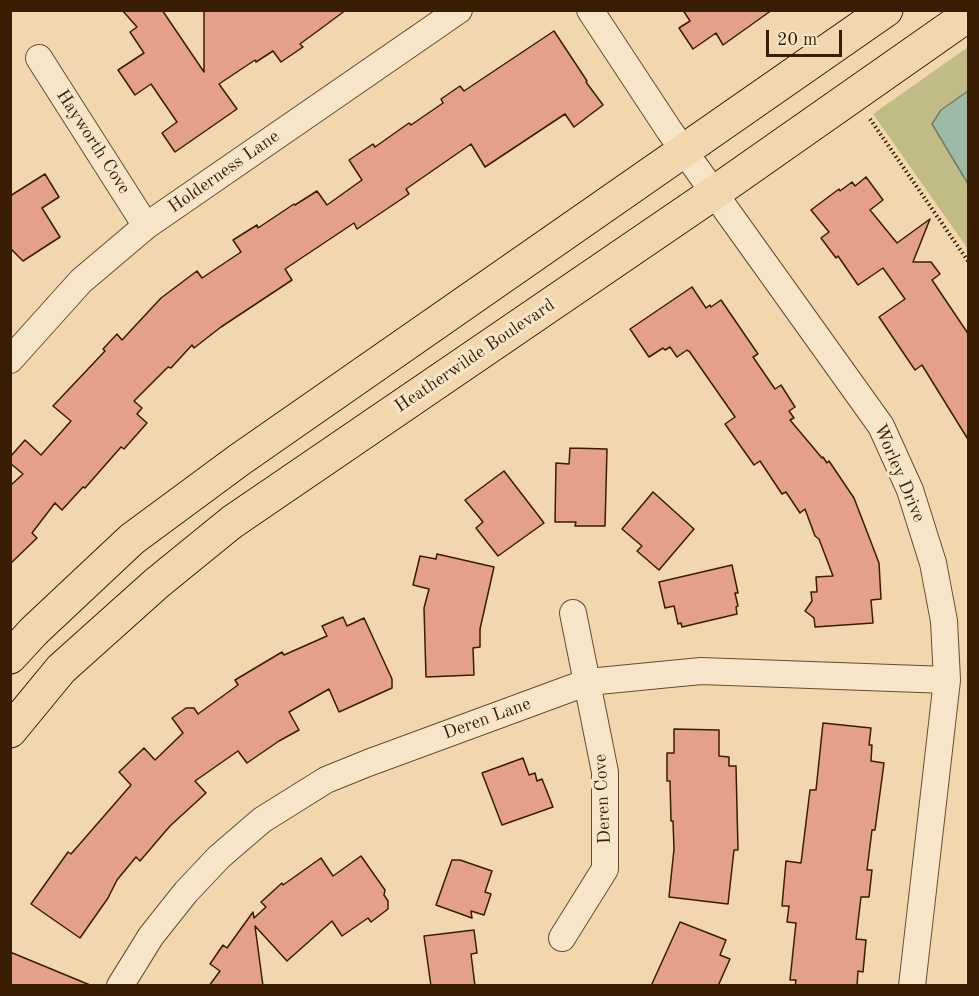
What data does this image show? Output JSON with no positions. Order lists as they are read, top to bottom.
{
  "streets": {
    "main road": ["Heatherwilde Boulevard"],
    "street": [
      "Hayworth Cove",
      "Holderness Lane",
      "Worley Drive",
      "Deren Lane",
      "Deren Cove"
    ]
  },
  "crossings": [
    ["Hayworth Cove", "Holderness Lane"],
    ["Heatherwilde Boulevard", "Worley Drive"],
    ["Worley Drive", "Deren Lane"],
    ["Deren Lane", "Deren Cove"]
  ],
  "scale_bar": "20 m"
}
